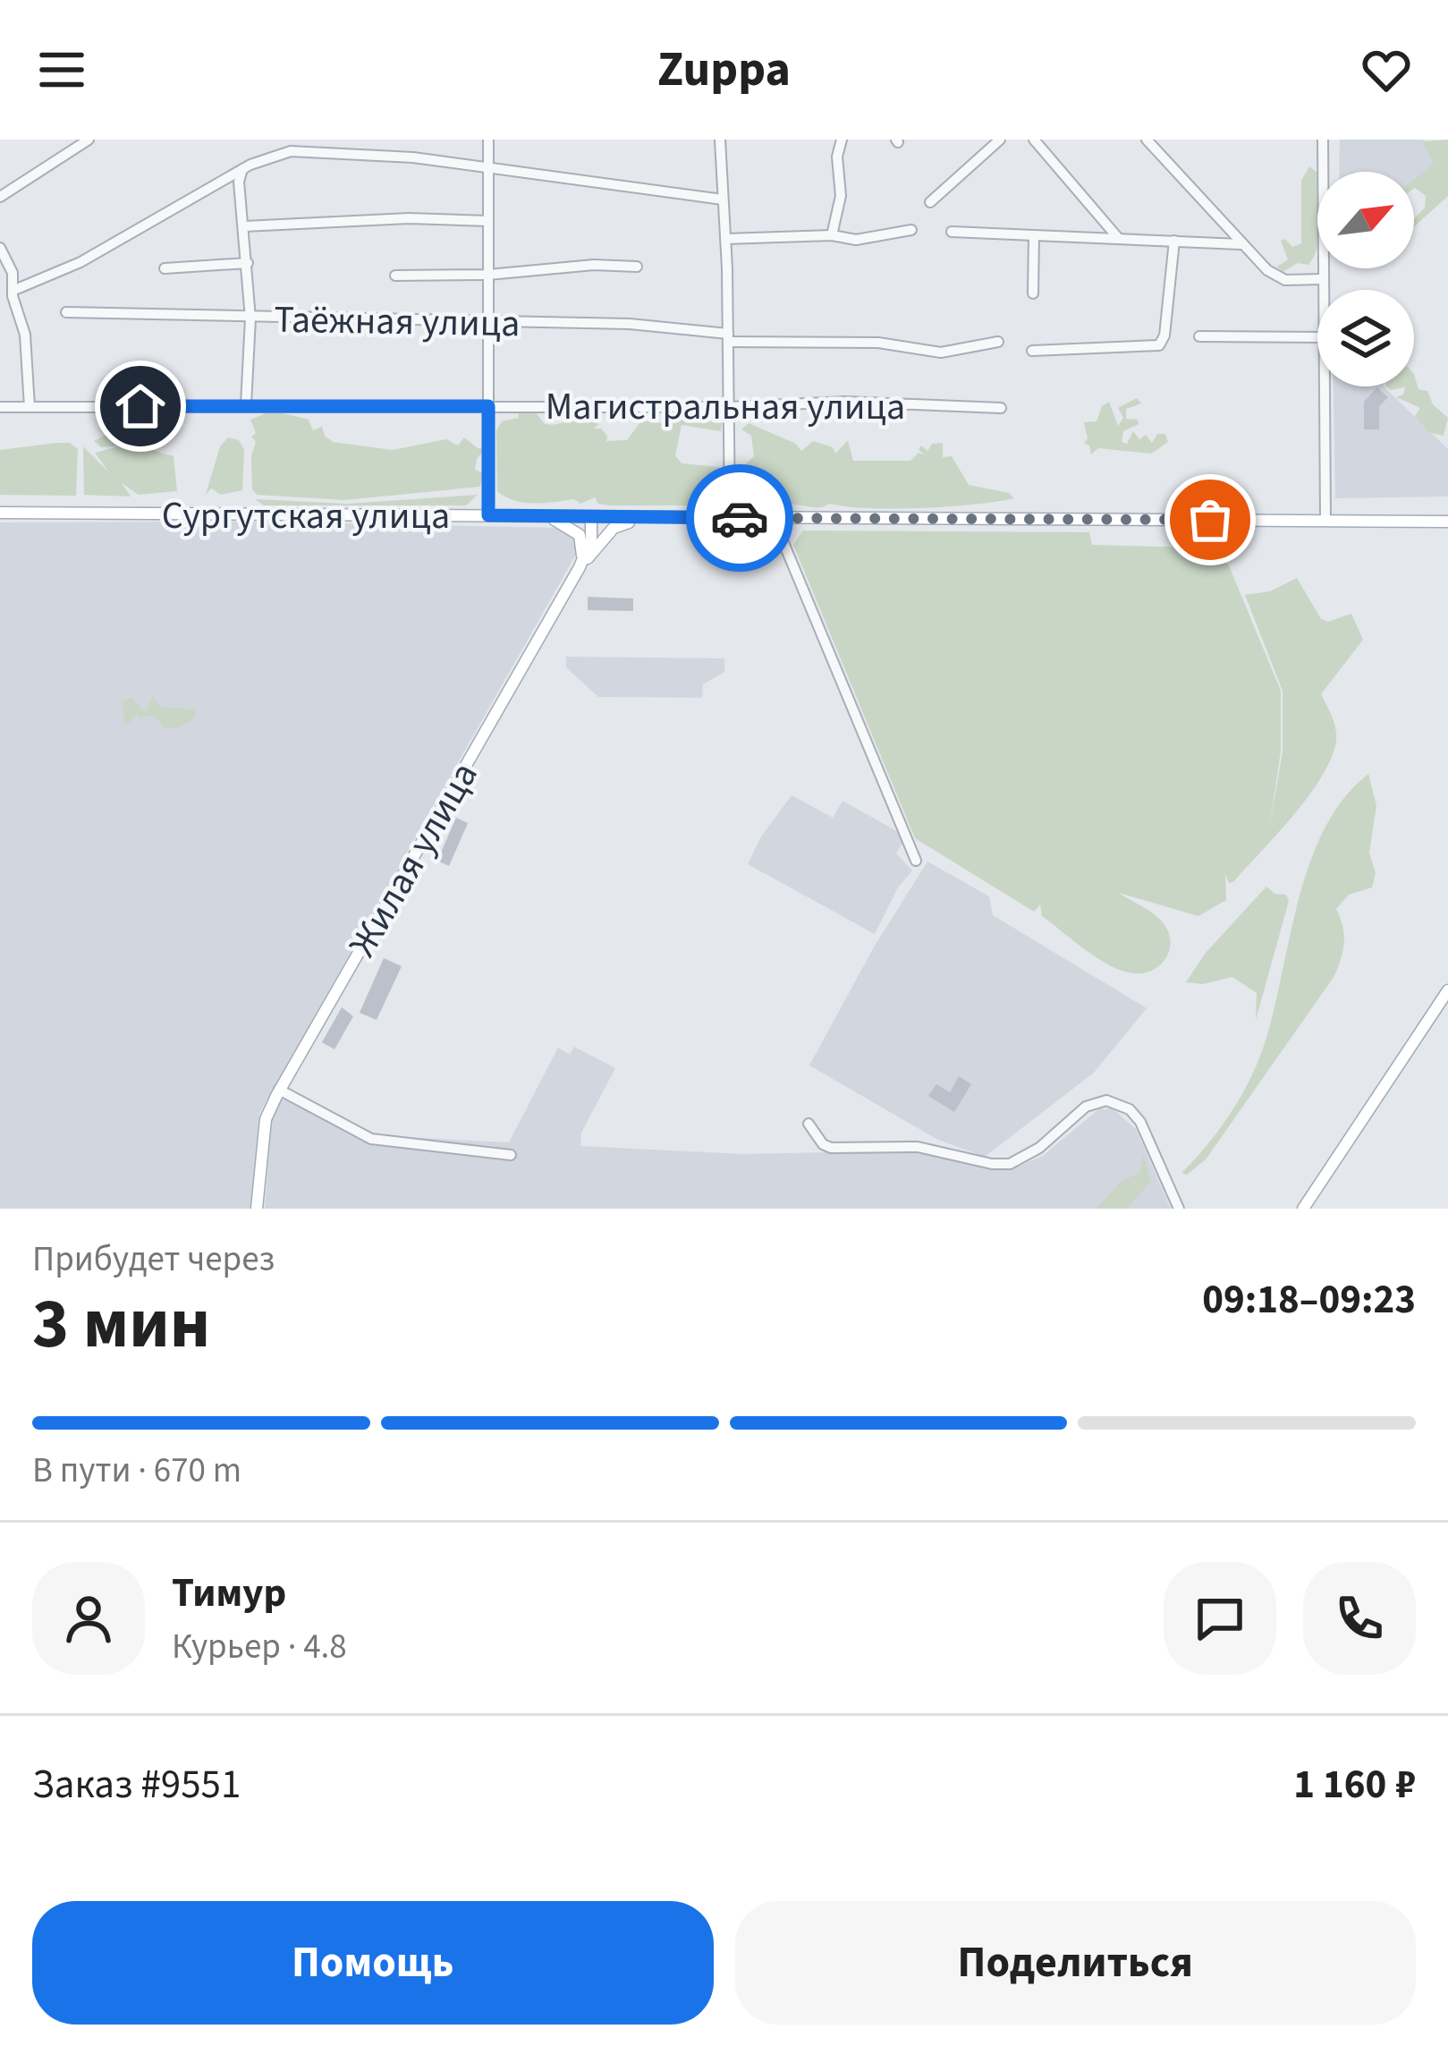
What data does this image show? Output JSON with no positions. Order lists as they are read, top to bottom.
{
  "streets": {
    "main road": ["Сургутская улица", "Жилая улица"],
    "street": ["Таёжная улица", "Магистральная улица"]
  },
  "crossings": [
    ["Сургутская улица", "Жилая улица"]
  ],
  "north": "top right",
  "page": {
    "header": "Zuppa",
    "heading": ["3 мин", "Прибудет через", "09:18–09:23"],
    "panel": [
      "Тимур",
      "Курьер · 4.8",
      "Заказ #9551",
      "1 160 ₽"
    ],
    "bar": "В пути · 670 m",
    "buttons": ["Помощь", "Поделиться"]
  }
}
